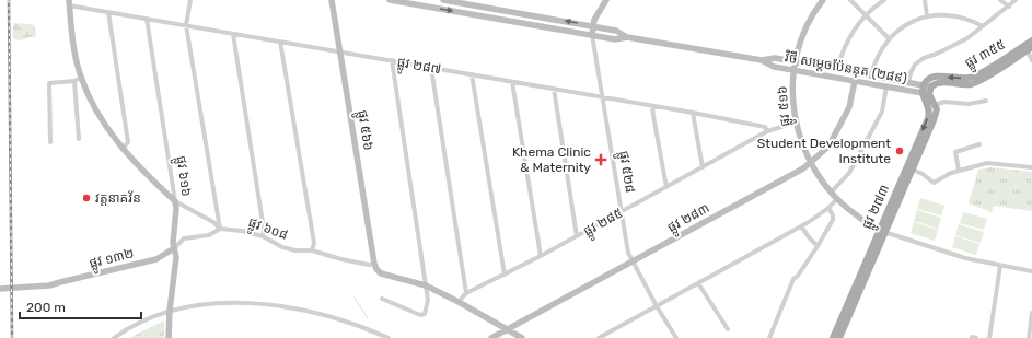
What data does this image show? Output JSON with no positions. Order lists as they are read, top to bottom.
{
  "streets": {
    "main road": ["ផ្លូវ ៣៥៥", "ផ្លូវ ២៧៣"],
    "street": [
      "ផ្លូវ ២៨៧",
      "វិថី សម្តេចប៉ែននុត (២៨៩)",
      "ផ្លូវ ៥១៦",
      "ផ្លូវ ៥៦៦",
      "ផ្លូវ ៥២៨",
      "ផ្លូវ ៦១៦",
      "ផ្លូវ ២៨៣",
      "ផ្លូវ ២៨៥",
      "ផ្លូវ ៦០៨",
      "ផ្លូវ ១៣២"
    ]
  },
  "crossings": [
    ["ផ្លូវ ៣៥៥", "វិថី សម្តេចប៉ែននុត (២៨៩)"],
    ["ផ្លូវ ៣៥៥", "ផ្លូវ ២៧៣"],
    ["ផ្លូវ ២៨៧", "ផ្លូវ ៥៦៦"],
    ["ផ្លូវ ២៨៧", "ផ្លូវ ៥២៨"],
    ["ផ្លូវ ២៨៧", "ផ្លូវ ៦១៦"],
    ["ផ្លូវ ២៨៧", "ផ្លូវ ២៨៥"],
    ["ផ្លូវ ២៨៧", "ផ្លូវ ៦០៨"],
    ["វិថី សម្តេចប៉ែននុត (២៨៩)", "ផ្លូវ ៥១៦"],
    ["វិថី សម្តេចប៉ែននុត (២៨៩)", "ផ្លូវ ៥២៨"],
    ["វិថី សម្តេចប៉ែននុត (២៨៩)", "ផ្លូវ ២៧៣"],
    ["វិថី សម្តេចប៉ែននុត (២៨៩)", "ផ្លូវ ២៨៣"],
    ["ផ្លូវ ៥១៦", "ផ្លូវ ២៧៣"],
    ["ផ្លូវ ៥១៦", "ផ្លូវ ២៨៣"],
    ["ផ្លូវ ៥១៦", "ផ្លូវ ២៨៥"],
    ["ផ្លូវ ៥៦៦", "ផ្លូវ ៦០៨"],
    ["ផ្លូវ ៥២៨", "ផ្លូវ ២៨៣"],
    ["ផ្លូវ ៥២៨", "ផ្លូវ ២៨៥"],
    ["ផ្លូវ ៦១៦", "ផ្លូវ ៦០៨"],
    ["ផ្លូវ ៦១៦", "ផ្លូវ ១៣២"],
    ["ផ្លូវ ៦០៨", "ផ្លូវ ១៣២"]
  ],
  "places": {
    "other": ["Student Development Institute", "វត្តនាគវ័ន"],
    "health": ["Khema Clinic & Maternity"]
  },
  "scale_bar": "200 m"
}
